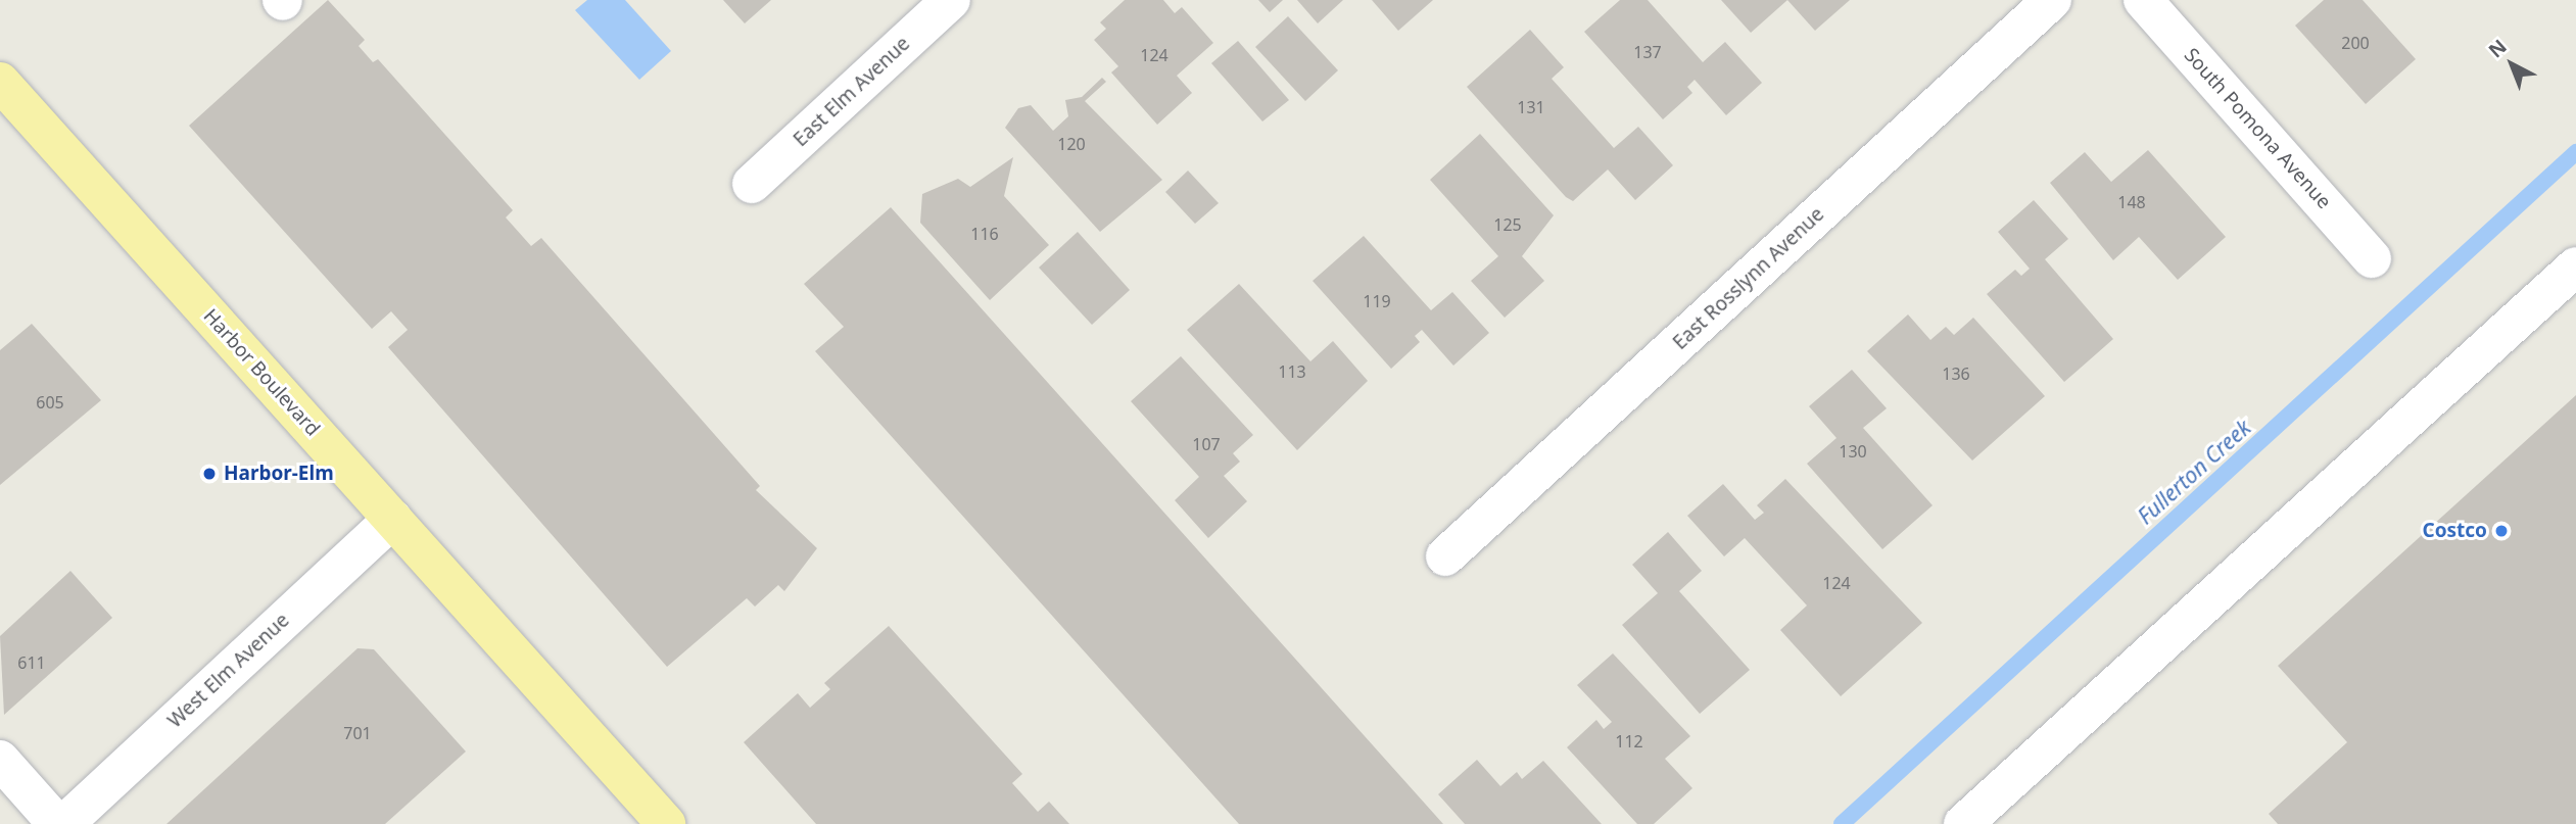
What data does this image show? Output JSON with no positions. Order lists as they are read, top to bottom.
{
  "streets": {
    "main road": ["Harbor Boulevard"],
    "street": [
      "East Elm Avenue",
      "South Pomona Avenue",
      "East Rosslynn Avenue",
      "West Elm Avenue"
    ]
  },
  "crossings": [
    ["Harbor Boulevard", "West Elm Avenue"]
  ],
  "water": ["Fullerton Creek"],
  "places": ["Harbor-Elm", "Costco"],
  "house_numbers": [
    "200",
    "137",
    "124",
    "131",
    "120",
    "148",
    "125",
    "116",
    "119",
    "113",
    "136",
    "605",
    "107",
    "130",
    "124",
    "611",
    "701",
    "112"
  ],
  "north": "top left"
}
